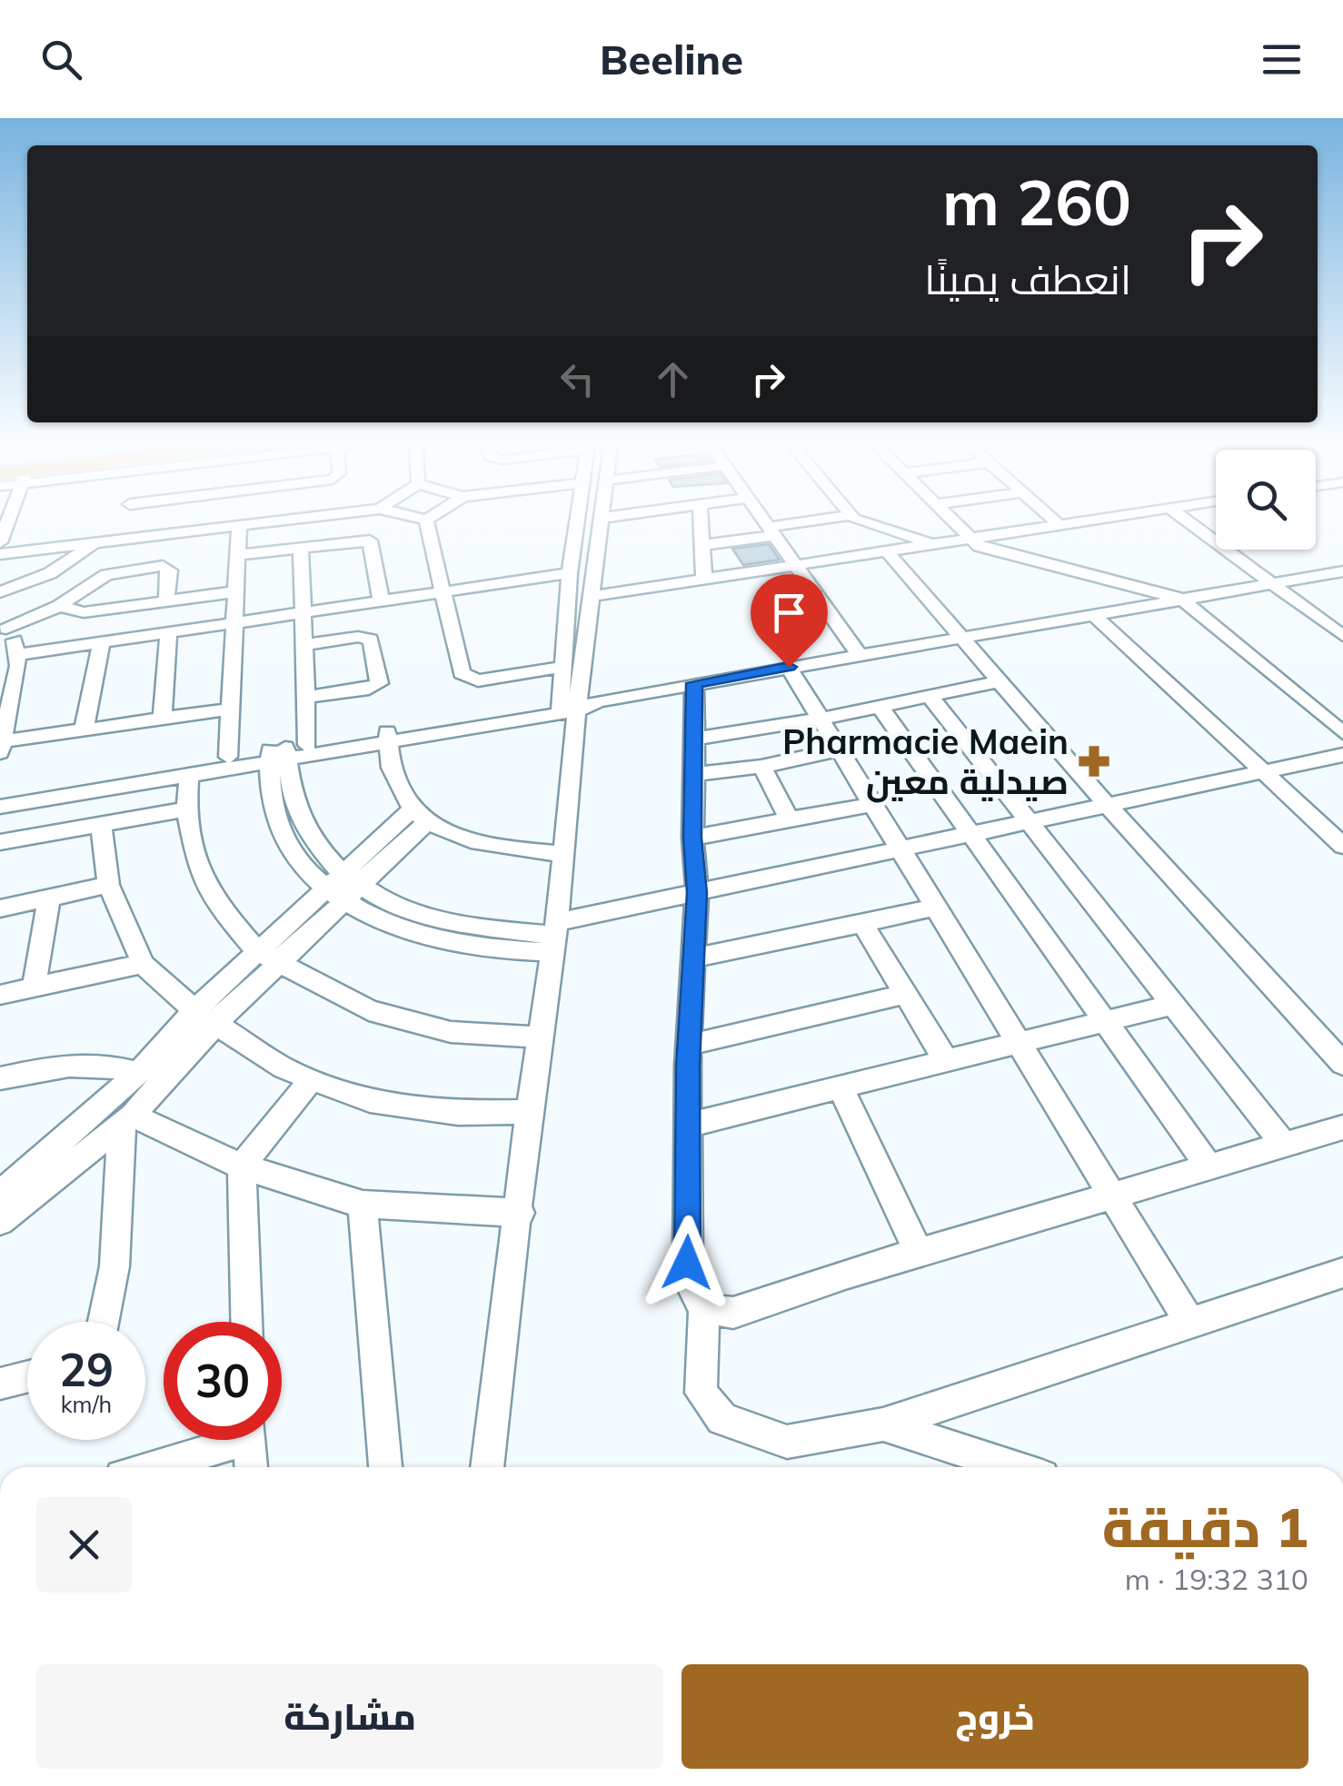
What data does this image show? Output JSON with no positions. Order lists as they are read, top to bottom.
{
  "places": {
    "pharmacy": ["Pharmacie Maein صيدلية معين"]
  },
  "page": {
    "header": "Beeline",
    "turn": ["260 m", "انعطف يمينًا"],
    "speed": "29 km/h",
    "limit": "30",
    "heading": ["1 دقيقة", "310 m · 19:32"],
    "buttons": ["خروج", "مشاركة"]
  }
}
